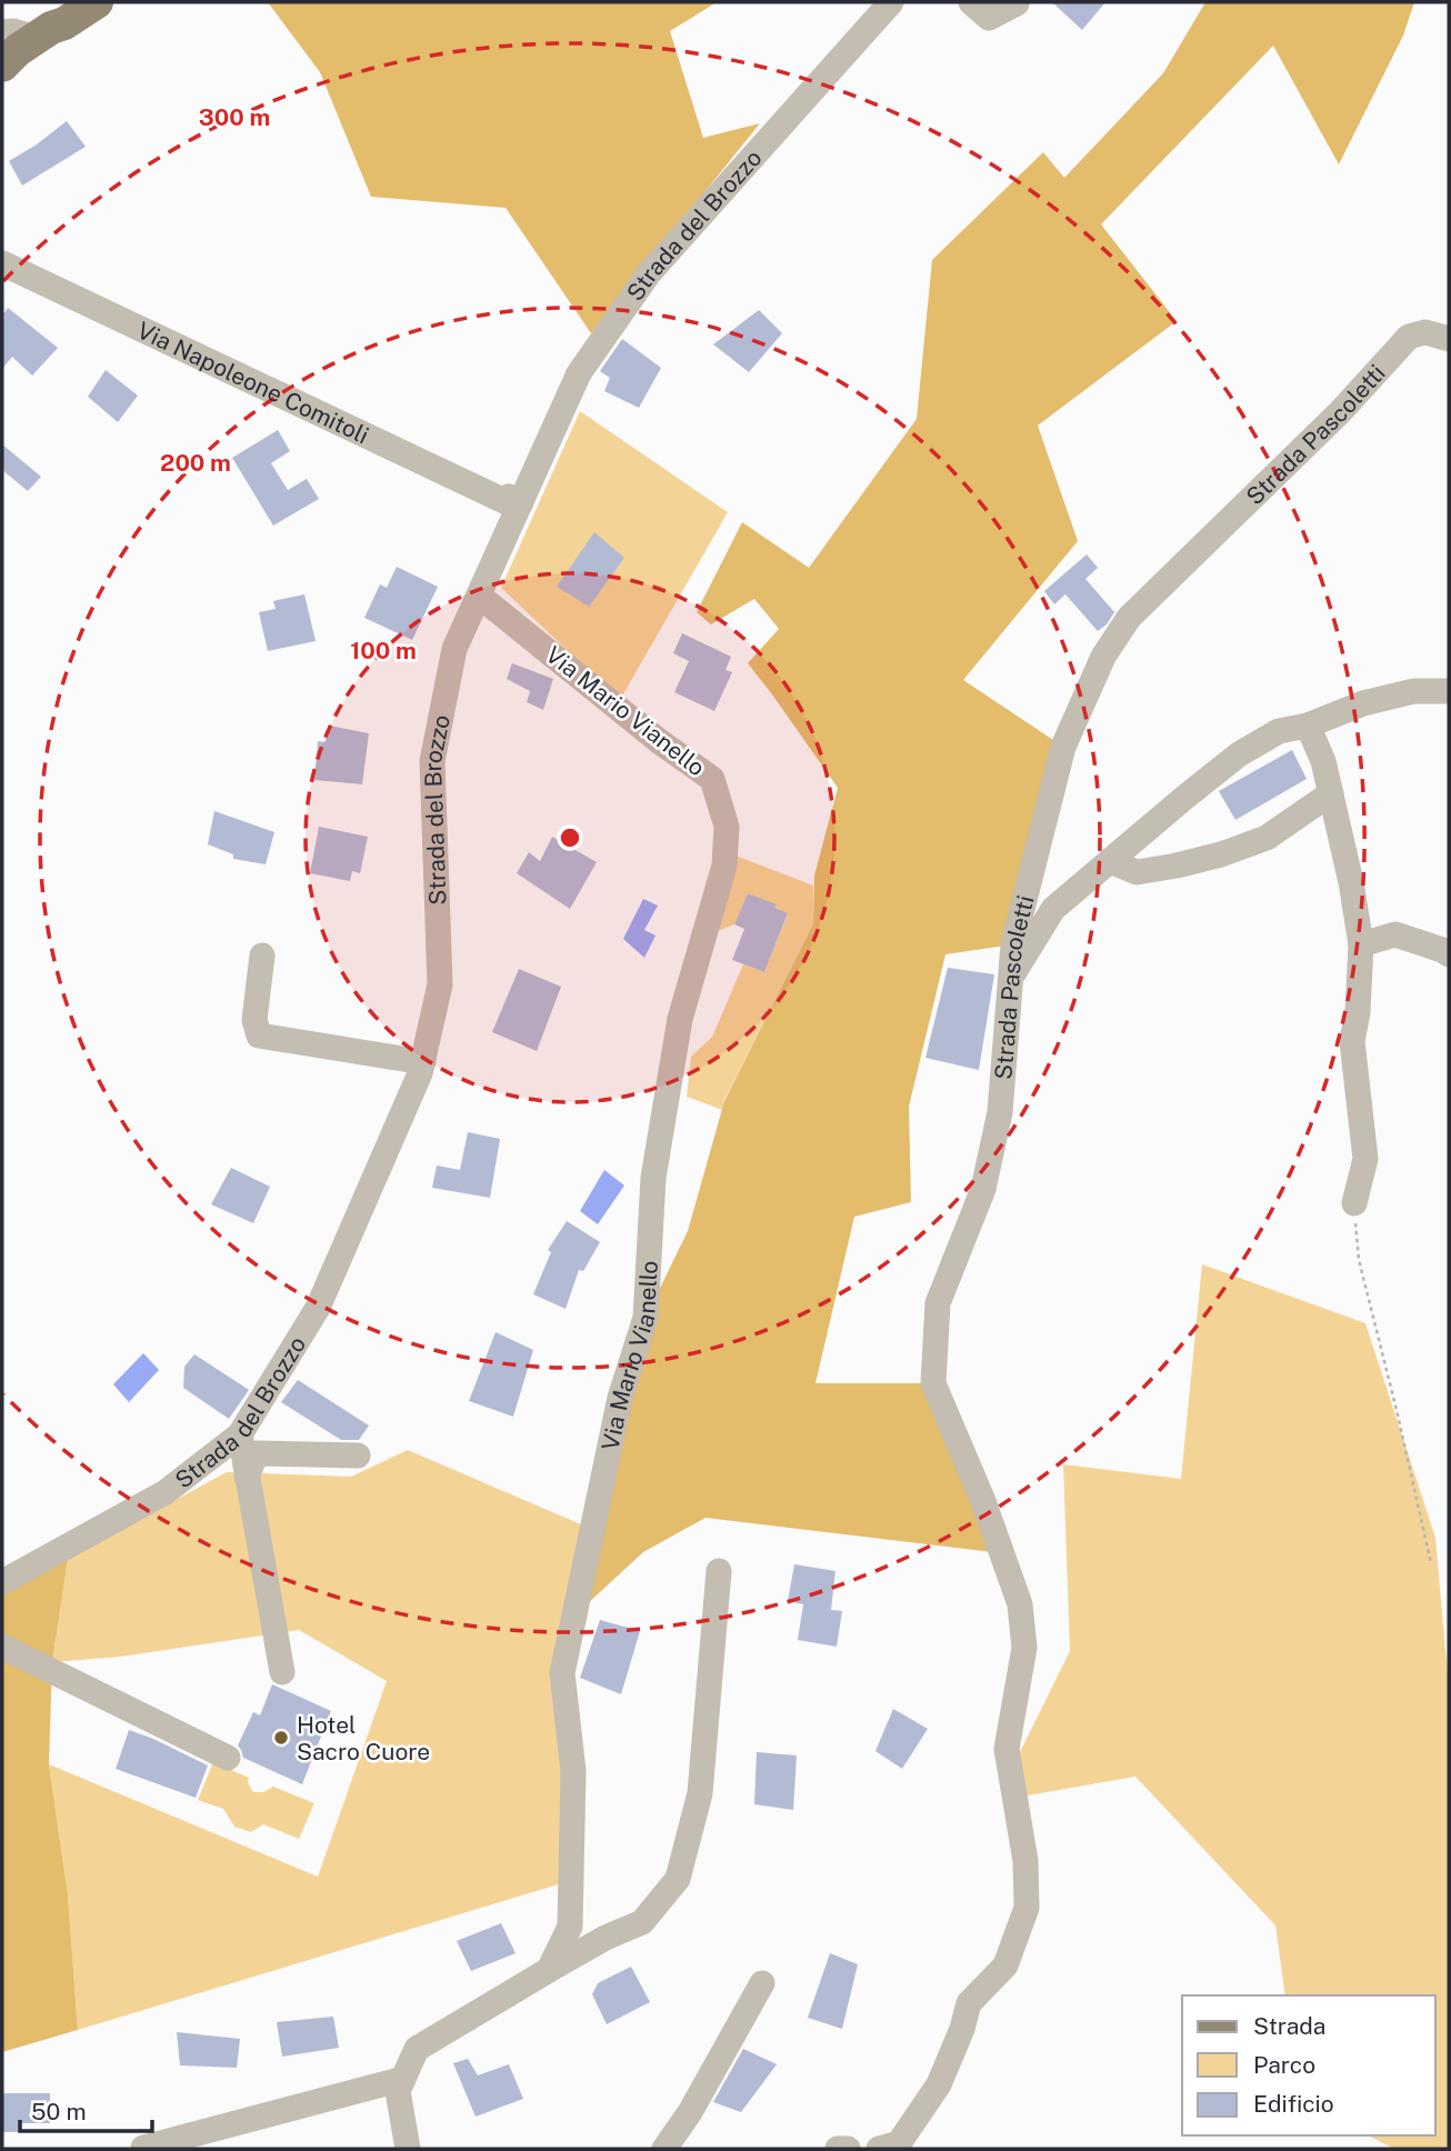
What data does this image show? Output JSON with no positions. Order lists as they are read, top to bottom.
{
  "streets": {
    "street": [
      "Strada del Brozzo",
      "Via Napoleone Comitoli",
      "Strada Pascoletti",
      "Via Mario Vianello"
    ]
  },
  "crossings": [
    ["Strada del Brozzo", "Via Napoleone Comitoli"],
    ["Strada del Brozzo", "Via Mario Vianello"]
  ],
  "places": ["Hotel Sacro Cuore"],
  "legend": ["Strada", "Parco", "Edificio"],
  "scale_bar": "50 m",
  "rings": ["300 m", "200 m", "100 m"]
}
